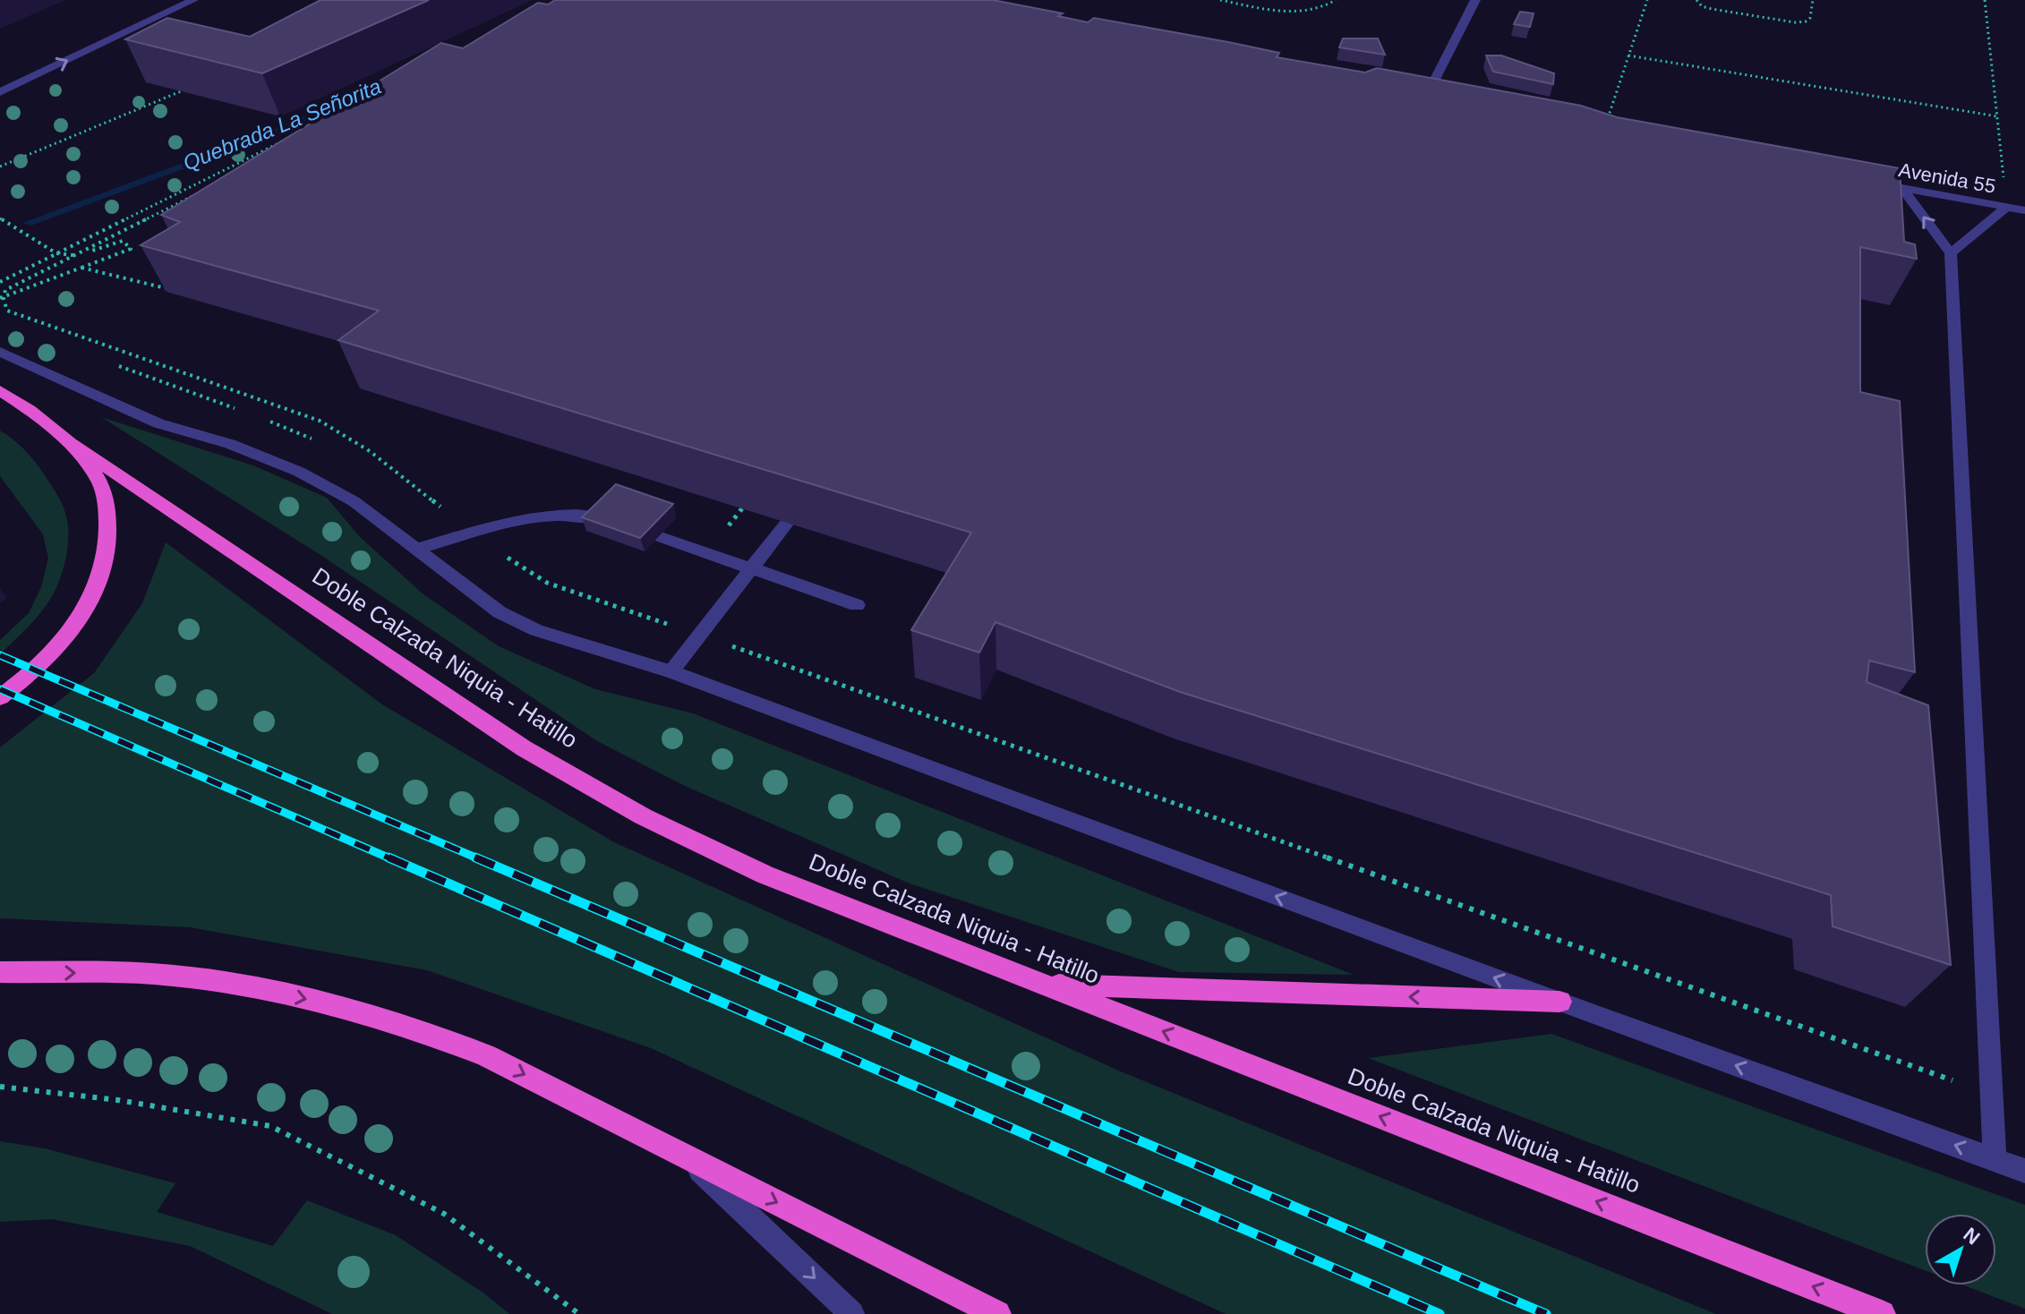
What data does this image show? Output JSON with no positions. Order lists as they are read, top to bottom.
{
  "streets": {
    "highway": ["Doble Calzada Niquia - Hatillo"],
    "street": ["Avenida 55"]
  },
  "water": ["Quebrada La Señorita"],
  "north": "top right"
}
